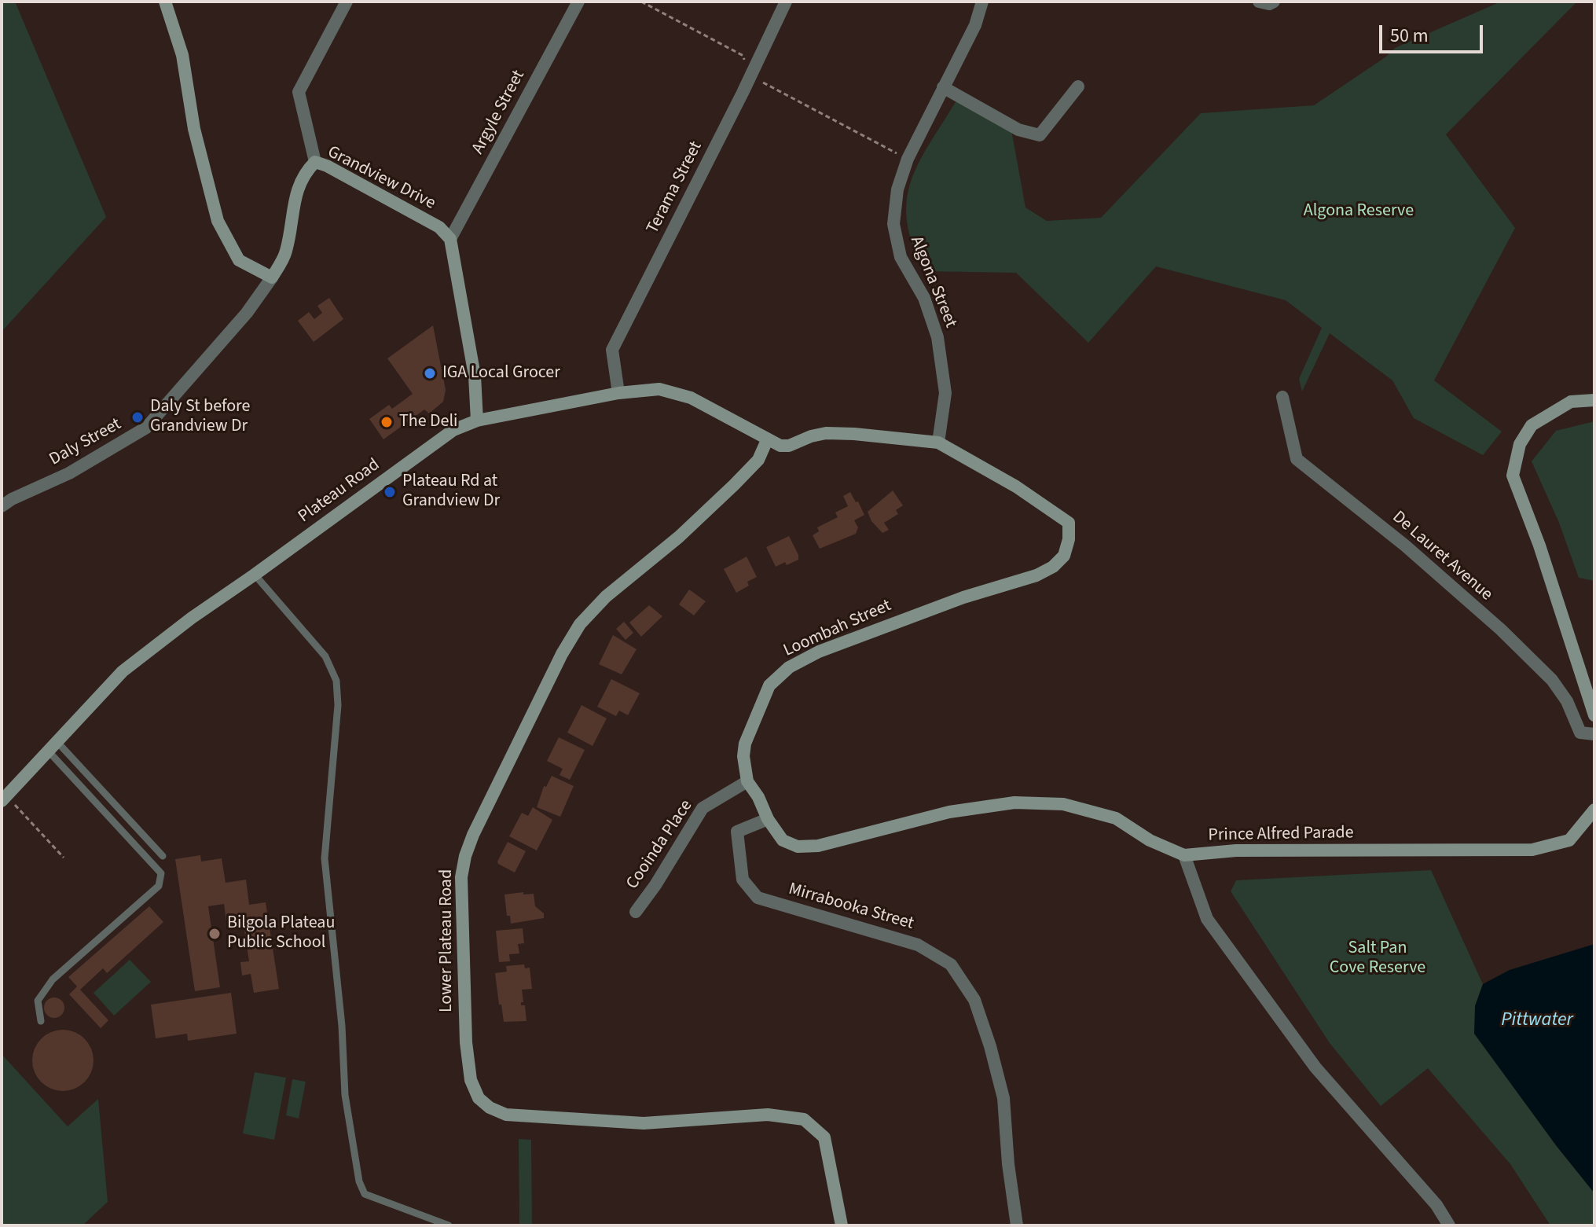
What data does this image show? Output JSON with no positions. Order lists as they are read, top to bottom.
{
  "streets": {
    "street": [
      "Argyle Street",
      "Grandview Drive",
      "Terama Street",
      "Algona Street",
      "Daly Street",
      "Plateau Road",
      "De Lauret Avenue",
      "Loombah Street",
      "Prince Alfred Parade",
      "Cooinda Place",
      "Mirrabooka Street",
      "Lower Plateau Road"
    ]
  },
  "crossings": [
    ["Argyle Street", "Grandview Drive"],
    ["Grandview Drive", "Daly Street"],
    ["Terama Street", "Plateau Road"],
    ["Algona Street", "Loombah Street"],
    ["Plateau Road", "Loombah Street"],
    ["Plateau Road", "Lower Plateau Road"],
    ["Loombah Street", "Prince Alfred Parade"],
    ["Loombah Street", "Cooinda Place"],
    ["Loombah Street", "Mirrabooka Street"],
    ["Loombah Street", "Lower Plateau Road"]
  ],
  "water": ["Pittwater"],
  "parks": ["Algona Reserve", "Salt Pan Cove Reserve"],
  "places": [
    "IGA Local Grocer",
    "Daly St before Grandview Dr",
    "The Deli",
    "Plateau Rd at Grandview Dr",
    "Bilgola Plateau Public School"
  ],
  "scale_bar": "50 m"
}
